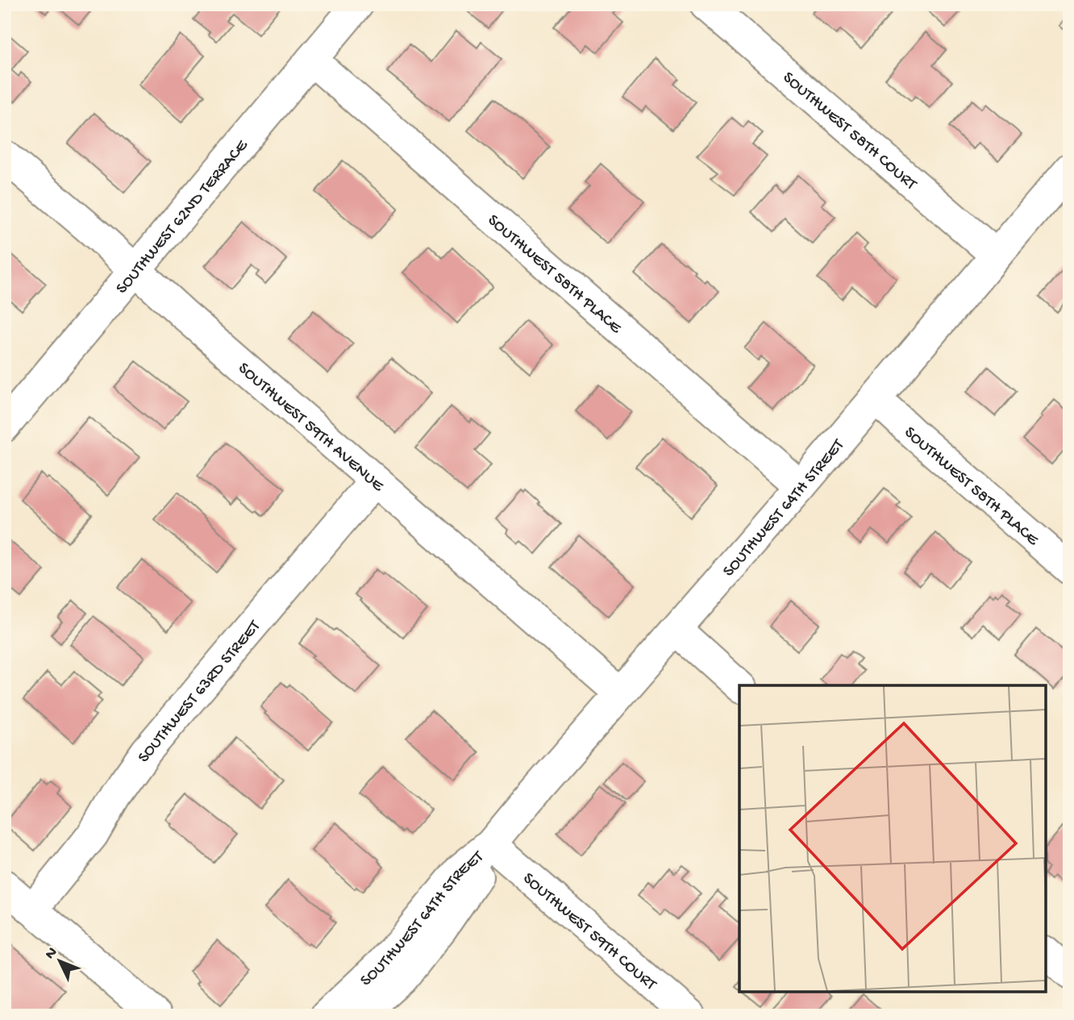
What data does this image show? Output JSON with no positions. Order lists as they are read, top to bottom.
{
  "streets": {
    "street": [
      "SOUTHWEST 58TH COURT",
      "SOUTHWEST 62ND TERRACE",
      "SOUTHWEST 58TH PLACE",
      "SOUTHWEST 59TH AVENUE",
      "SOUTHWEST 64TH STREET",
      "SOUTHWEST 63RD STREET",
      "SOUTHWEST 59TH COURT"
    ]
  },
  "crossings": [
    ["SOUTHWEST 58TH COURT", "SOUTHWEST 64TH STREET"],
    ["SOUTHWEST 62ND TERRACE", "SOUTHWEST 58TH PLACE"],
    ["SOUTHWEST 62ND TERRACE", "SOUTHWEST 59TH AVENUE"],
    ["SOUTHWEST 58TH PLACE", "SOUTHWEST 64TH STREET"],
    ["SOUTHWEST 59TH AVENUE", "SOUTHWEST 64TH STREET"],
    ["SOUTHWEST 59TH AVENUE", "SOUTHWEST 63RD STREET"],
    ["SOUTHWEST 64TH STREET", "SOUTHWEST 59TH COURT"]
  ],
  "north": "top left"
}
